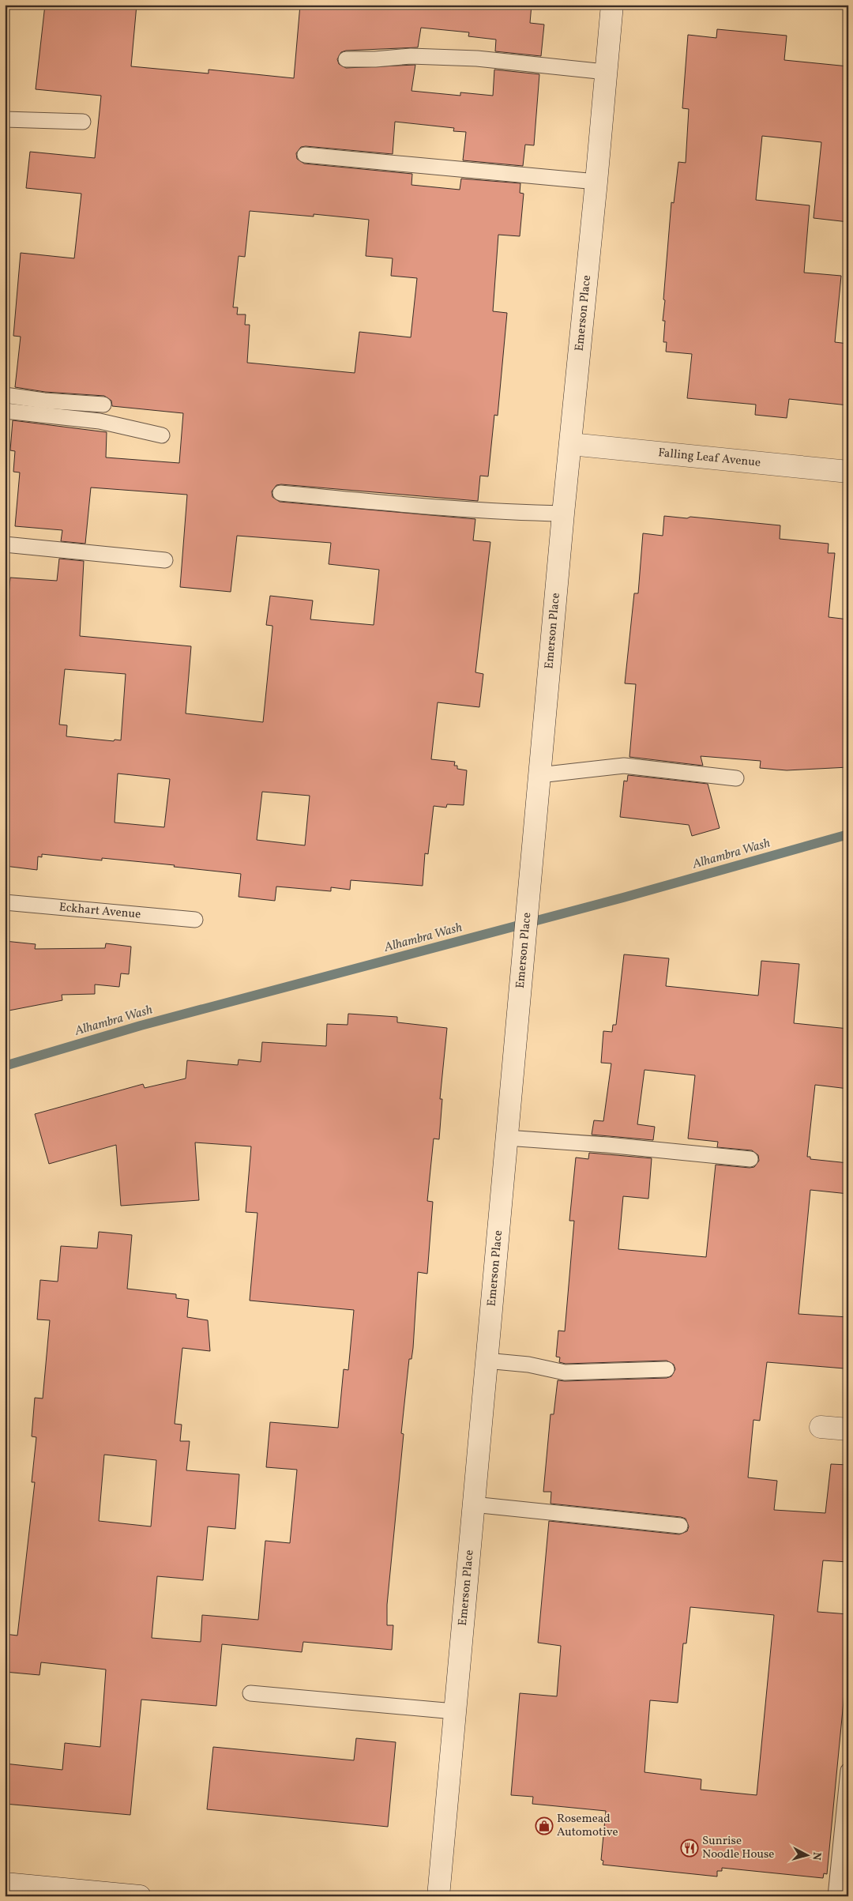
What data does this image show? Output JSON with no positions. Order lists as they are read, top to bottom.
{
  "streets": {
    "street": ["Emerson Place", "Falling Leaf Avenue"],
    "lane": ["Eckhart Avenue"]
  },
  "crossings": [
    ["Emerson Place", "Falling Leaf Avenue"]
  ],
  "water": ["Alhambra Wash"],
  "places": {
    "shop": ["Rosemead Automotive"],
    "restaurant": ["Sunrise Noodle House"]
  },
  "north": "right"
}
